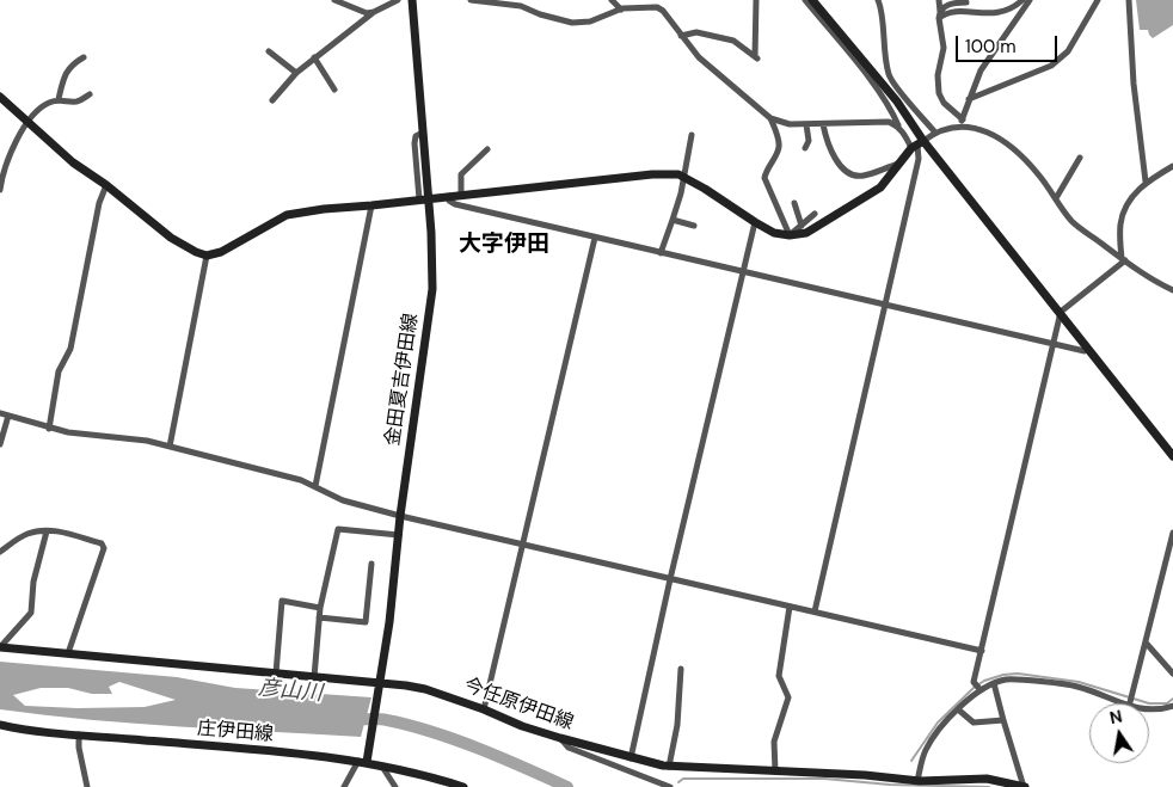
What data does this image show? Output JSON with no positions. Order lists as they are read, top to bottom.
{
  "streets": {
    "main road": ["金田夏吉伊田線", "今任原伊田線", "庄伊田線"]
  },
  "crossings": [
    ["金田夏吉伊田線", "今任原伊田線"],
    ["金田夏吉伊田線", "庄伊田線"]
  ],
  "districts": ["大字伊田"],
  "water": ["彦山川"],
  "scale_bar": "100 m",
  "north": "top"
}
